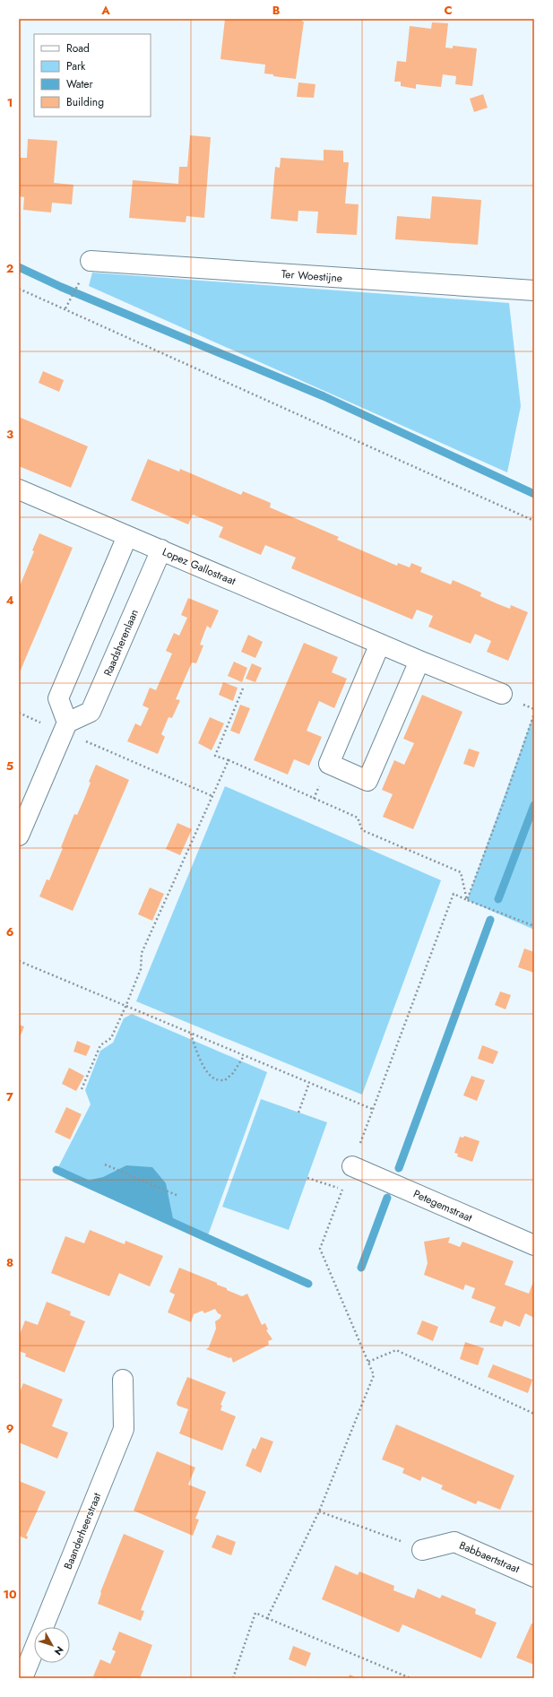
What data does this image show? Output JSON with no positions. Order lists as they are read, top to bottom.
{
  "streets": {
    "street": [
      "Ter Woestijne",
      "Lopez Gallostraat",
      "Raadsherenlaan",
      "Petegemstraat",
      "Baanderheerstraat",
      "Babbaertstraat"
    ]
  },
  "crossings": [
    ["Lopez Gallostraat", "Raadsherenlaan"]
  ],
  "legend": [
    "Road",
    "Park",
    "Water",
    "Building"
  ],
  "north": "bottom right",
  "grid": {
    "columns": ["A", "B", "C"],
    "rows": [
      "1",
      "2",
      "3",
      "4",
      "5",
      "6",
      "7",
      "8",
      "9",
      "10"
    ]
  }
}
